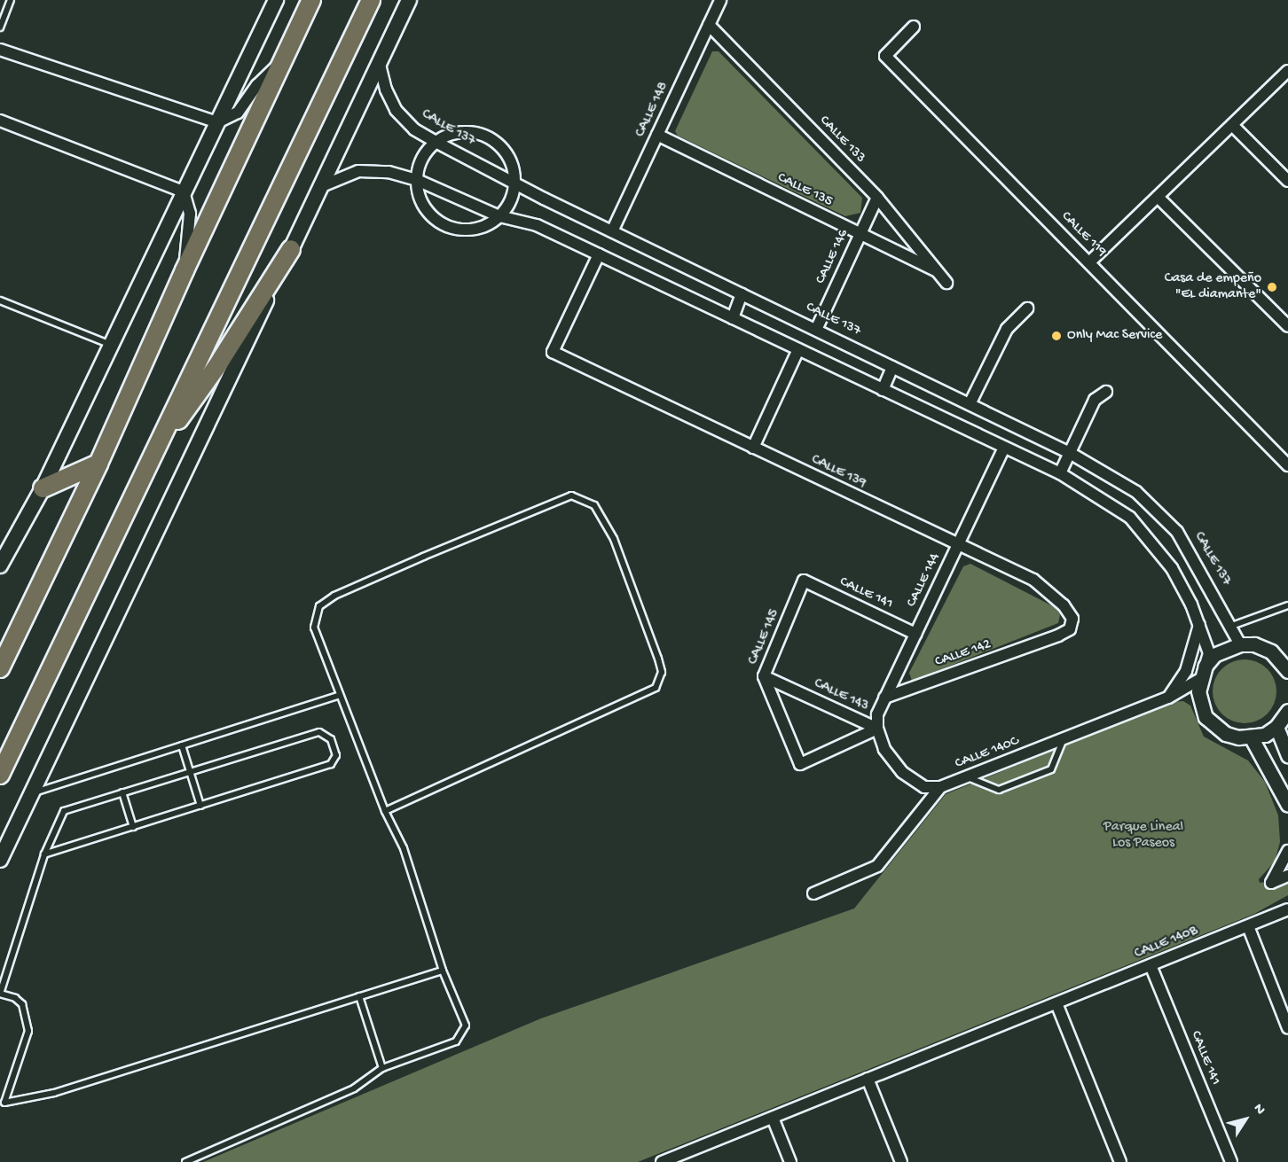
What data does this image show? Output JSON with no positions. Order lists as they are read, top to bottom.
{
  "streets": {
    "street": [
      "CALLE 148",
      "CALLE 137",
      "CALLE 133",
      "CALLE 135",
      "CALLE 119",
      "CALLE 146",
      "CALLE 139",
      "CALLE 144",
      "CALLE 141",
      "CALLE 145",
      "CALLE 142",
      "CALLE 143",
      "CALLE 140C",
      "CALLE 140B"
    ]
  },
  "crossings": [
    ["CALLE 148", "CALLE 137"],
    ["CALLE 148", "CALLE 133"],
    ["CALLE 148", "CALLE 135"],
    ["CALLE 137", "CALLE 146"],
    ["CALLE 133", "CALLE 135"],
    ["CALLE 133", "CALLE 146"],
    ["CALLE 135", "CALLE 146"],
    ["CALLE 139", "CALLE 144"],
    ["CALLE 139", "CALLE 142"],
    ["CALLE 144", "CALLE 141"],
    ["CALLE 144", "CALLE 145"],
    ["CALLE 144", "CALLE 142"],
    ["CALLE 144", "CALLE 143"],
    ["CALLE 141", "CALLE 145"],
    ["CALLE 141", "CALLE 140B"],
    ["CALLE 145", "CALLE 143"],
    ["CALLE 143", "CALLE 140C"]
  ],
  "parks": ["Parque Lineal Los Paseos"],
  "places": ["Casa de empeño \"EL diamante\"", "Only Mac Service"],
  "north": "top right"
}
